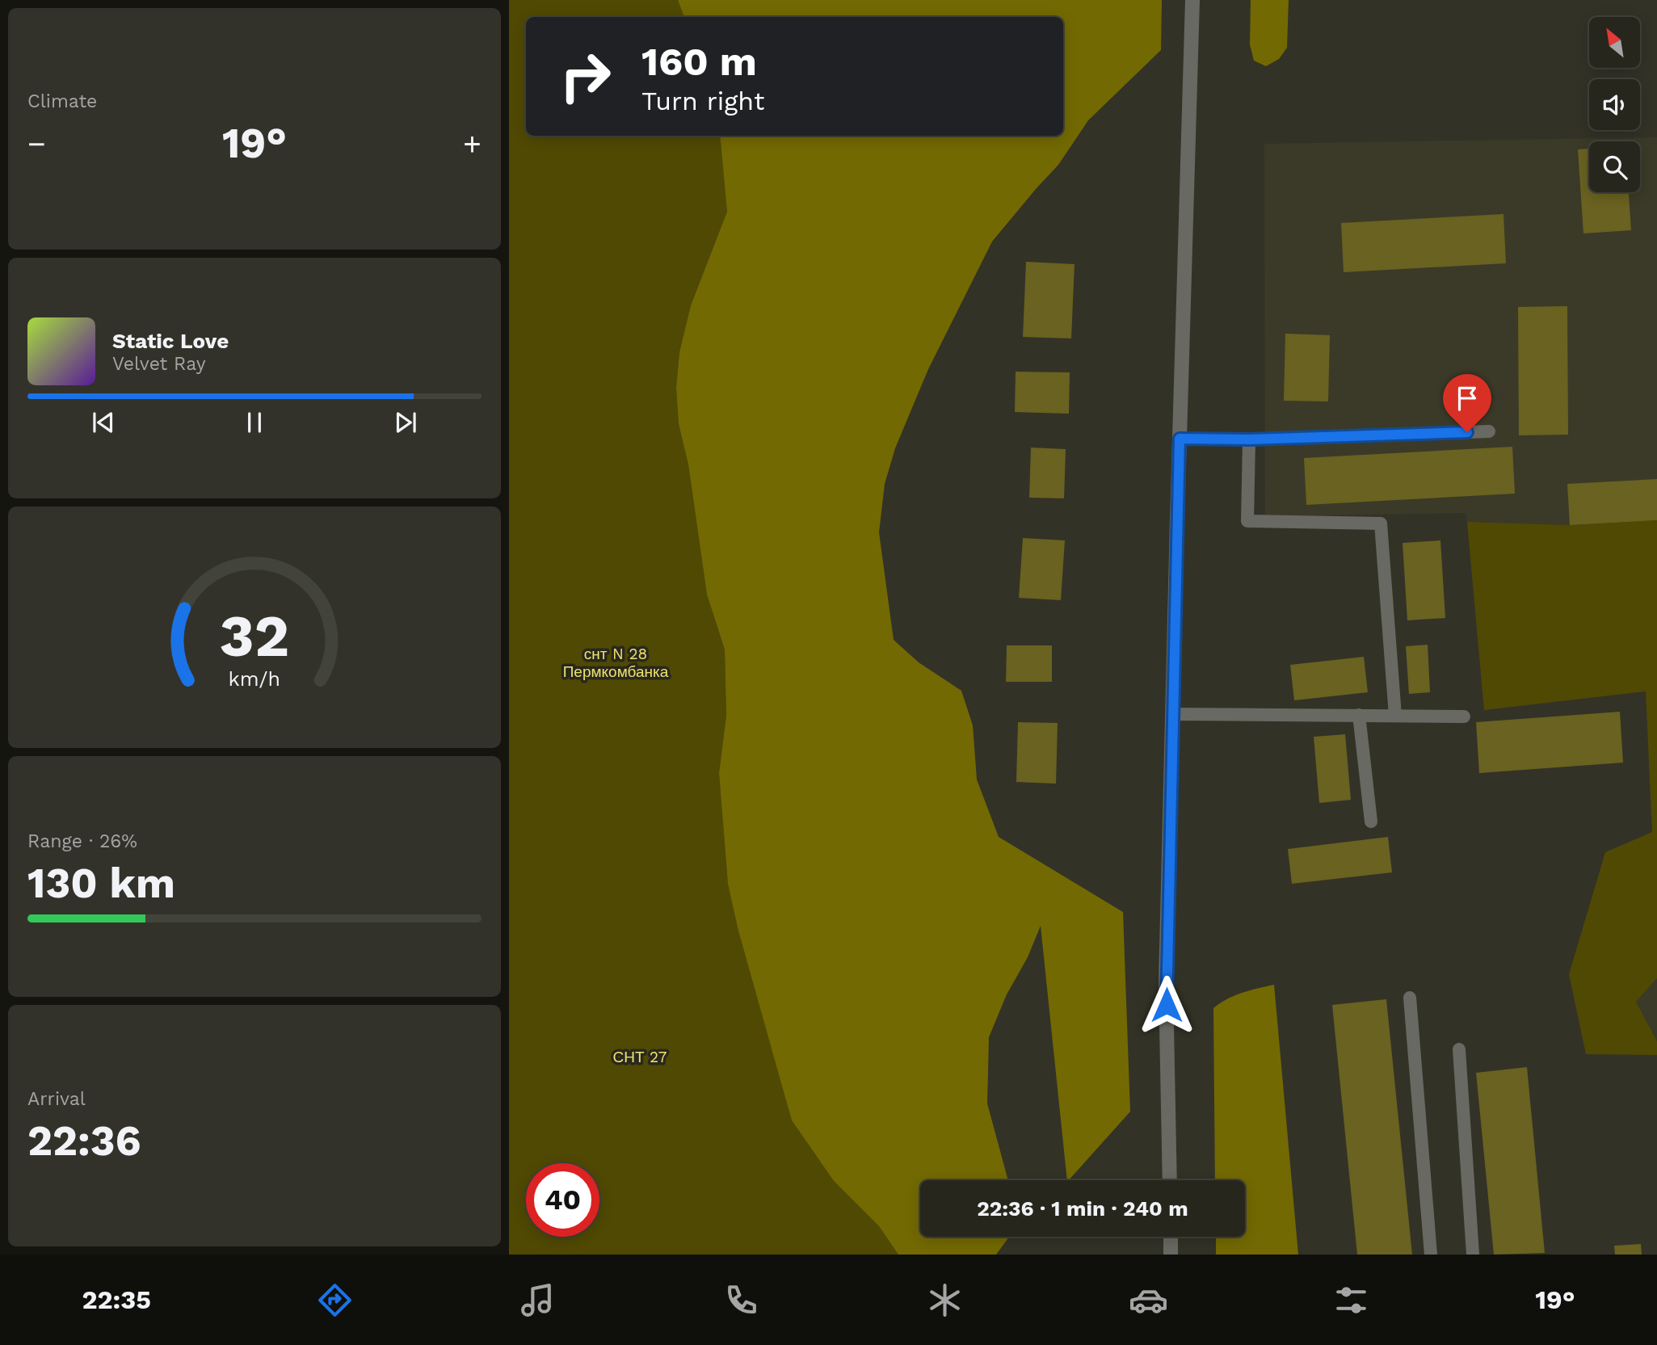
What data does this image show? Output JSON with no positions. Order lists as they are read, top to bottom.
{
  "parks": ["снт N 28 Пермкомбанка", "СНТ 27"],
  "north": "top left",
  "page": {
    "tile": [
      "Climate",
      ["Range · 26%", "130 km"],
      ["Arrival", "22:36"]
    ],
    "turn": ["160 m", "Turn right"],
    "heat": ["−", "19°", "+"],
    "song": ["Static Love", "Velvet Ray"],
    "limit": "40",
    "trip": "22:36 · 1 min · 240 m",
    "tabs": ["22:35", "19°"],
    "gauge": ["32", "km/h"]
  }
}
